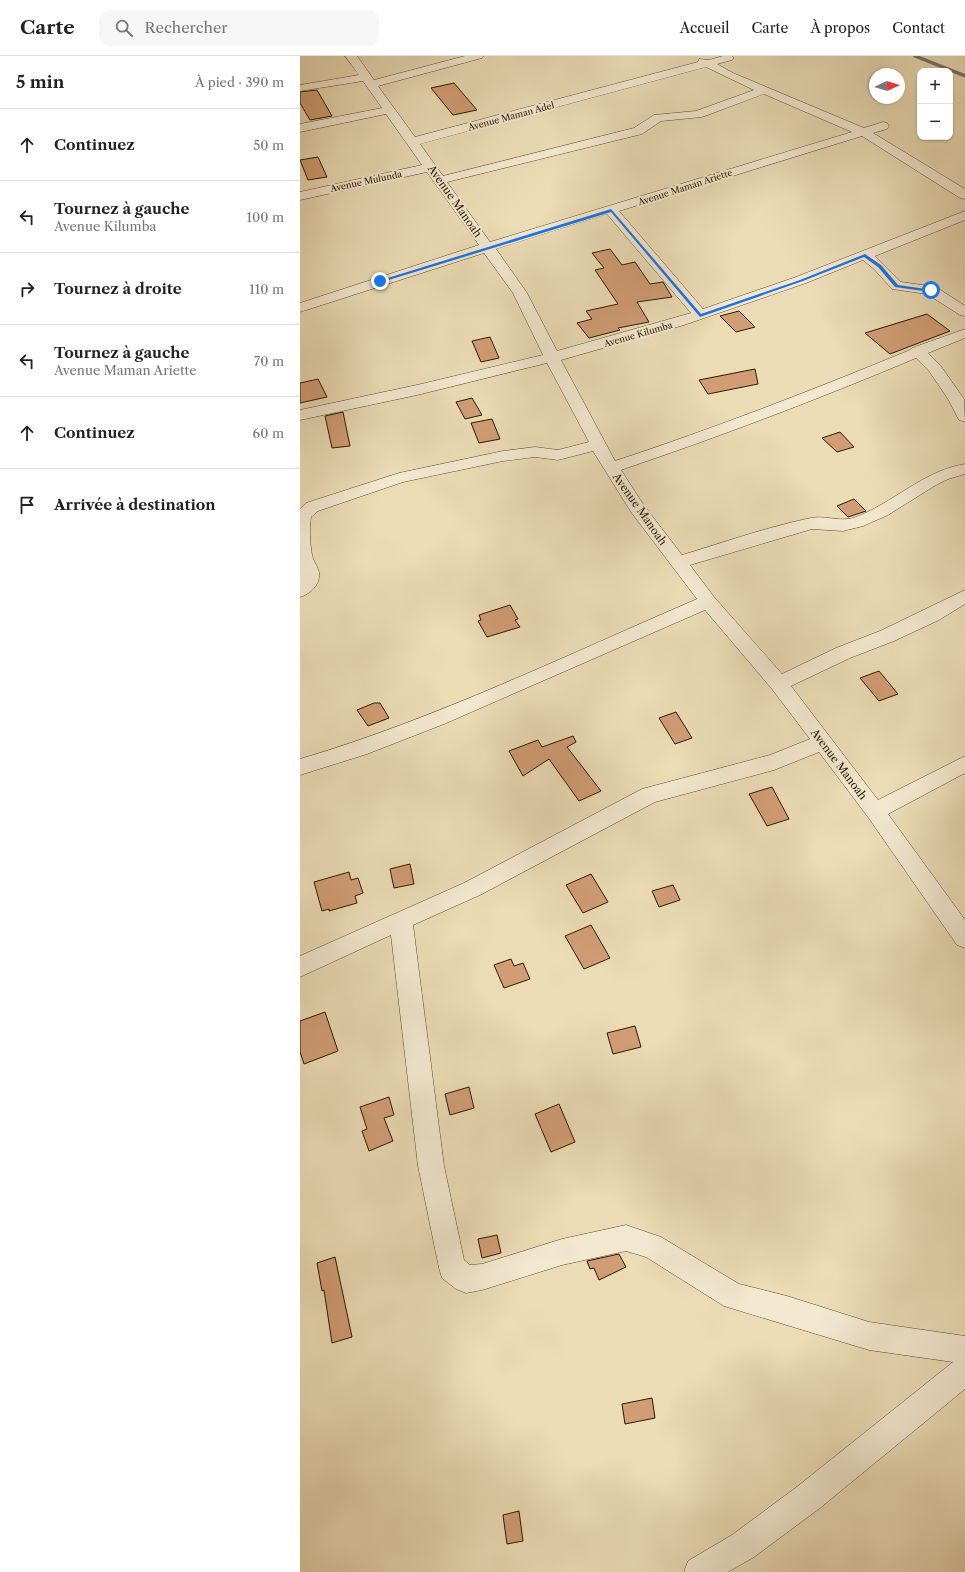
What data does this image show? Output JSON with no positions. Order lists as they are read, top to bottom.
{
  "streets": {
    "street": [
      "Avenue Maman Adel",
      "Avenue Mulunda",
      "Avenue Maman Ariette",
      "Avenue Manoah",
      "Avenue Kilumba"
    ]
  },
  "crossings": [
    ["Avenue Maman Adel", "Avenue Manoah"],
    ["Avenue Mulunda", "Avenue Manoah"],
    ["Avenue Maman Ariette", "Avenue Manoah"],
    ["Avenue Manoah", "Avenue Kilumba"]
  ],
  "north": "right",
  "page": {
    "header": "Carte",
    "search": "Rechercher",
    "nav": [
      "Accueil",
      "Carte",
      "À propos",
      "Contact"
    ],
    "heading": ["5 min", "À pied · 390 m"],
    "map_buttons": ["+", "−"],
    "list": [
      ["Continuez", "50 m"],
      ["Tournez à gauche", "Avenue Kilumba", "100 m"],
      ["Tournez à droite", "110 m"],
      ["Tournez à gauche", "Avenue Maman Ariette", "70 m"],
      ["Continuez", "60 m"],
      "Arrivée à destination"
    ]
  }
}
